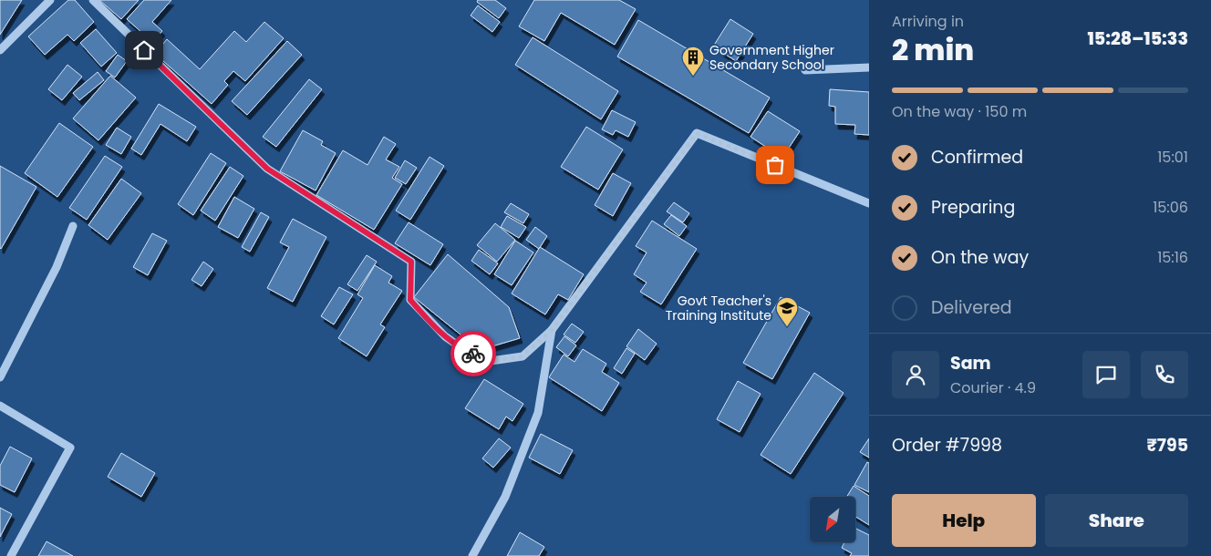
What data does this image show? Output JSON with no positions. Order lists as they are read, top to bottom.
{
  "places": {
    "building": ["Government Higher Secondary School"],
    "school or university": ["Govt Teacher's Training Institute"]
  },
  "north": "bottom left",
  "page": {
    "heading": ["2 min", "Arriving in", "15:28–15:33"],
    "panel": [
      "Sam",
      "Courier · 4.9",
      "Order #7998",
      "₹795"
    ],
    "bar": "On the way · 150 m",
    "list": [
      ["Confirmed", "15:01"],
      ["Preparing", "15:06"],
      ["On the way", "15:16"],
      "Delivered"
    ],
    "buttons": ["Help", "Share"]
  }
}
